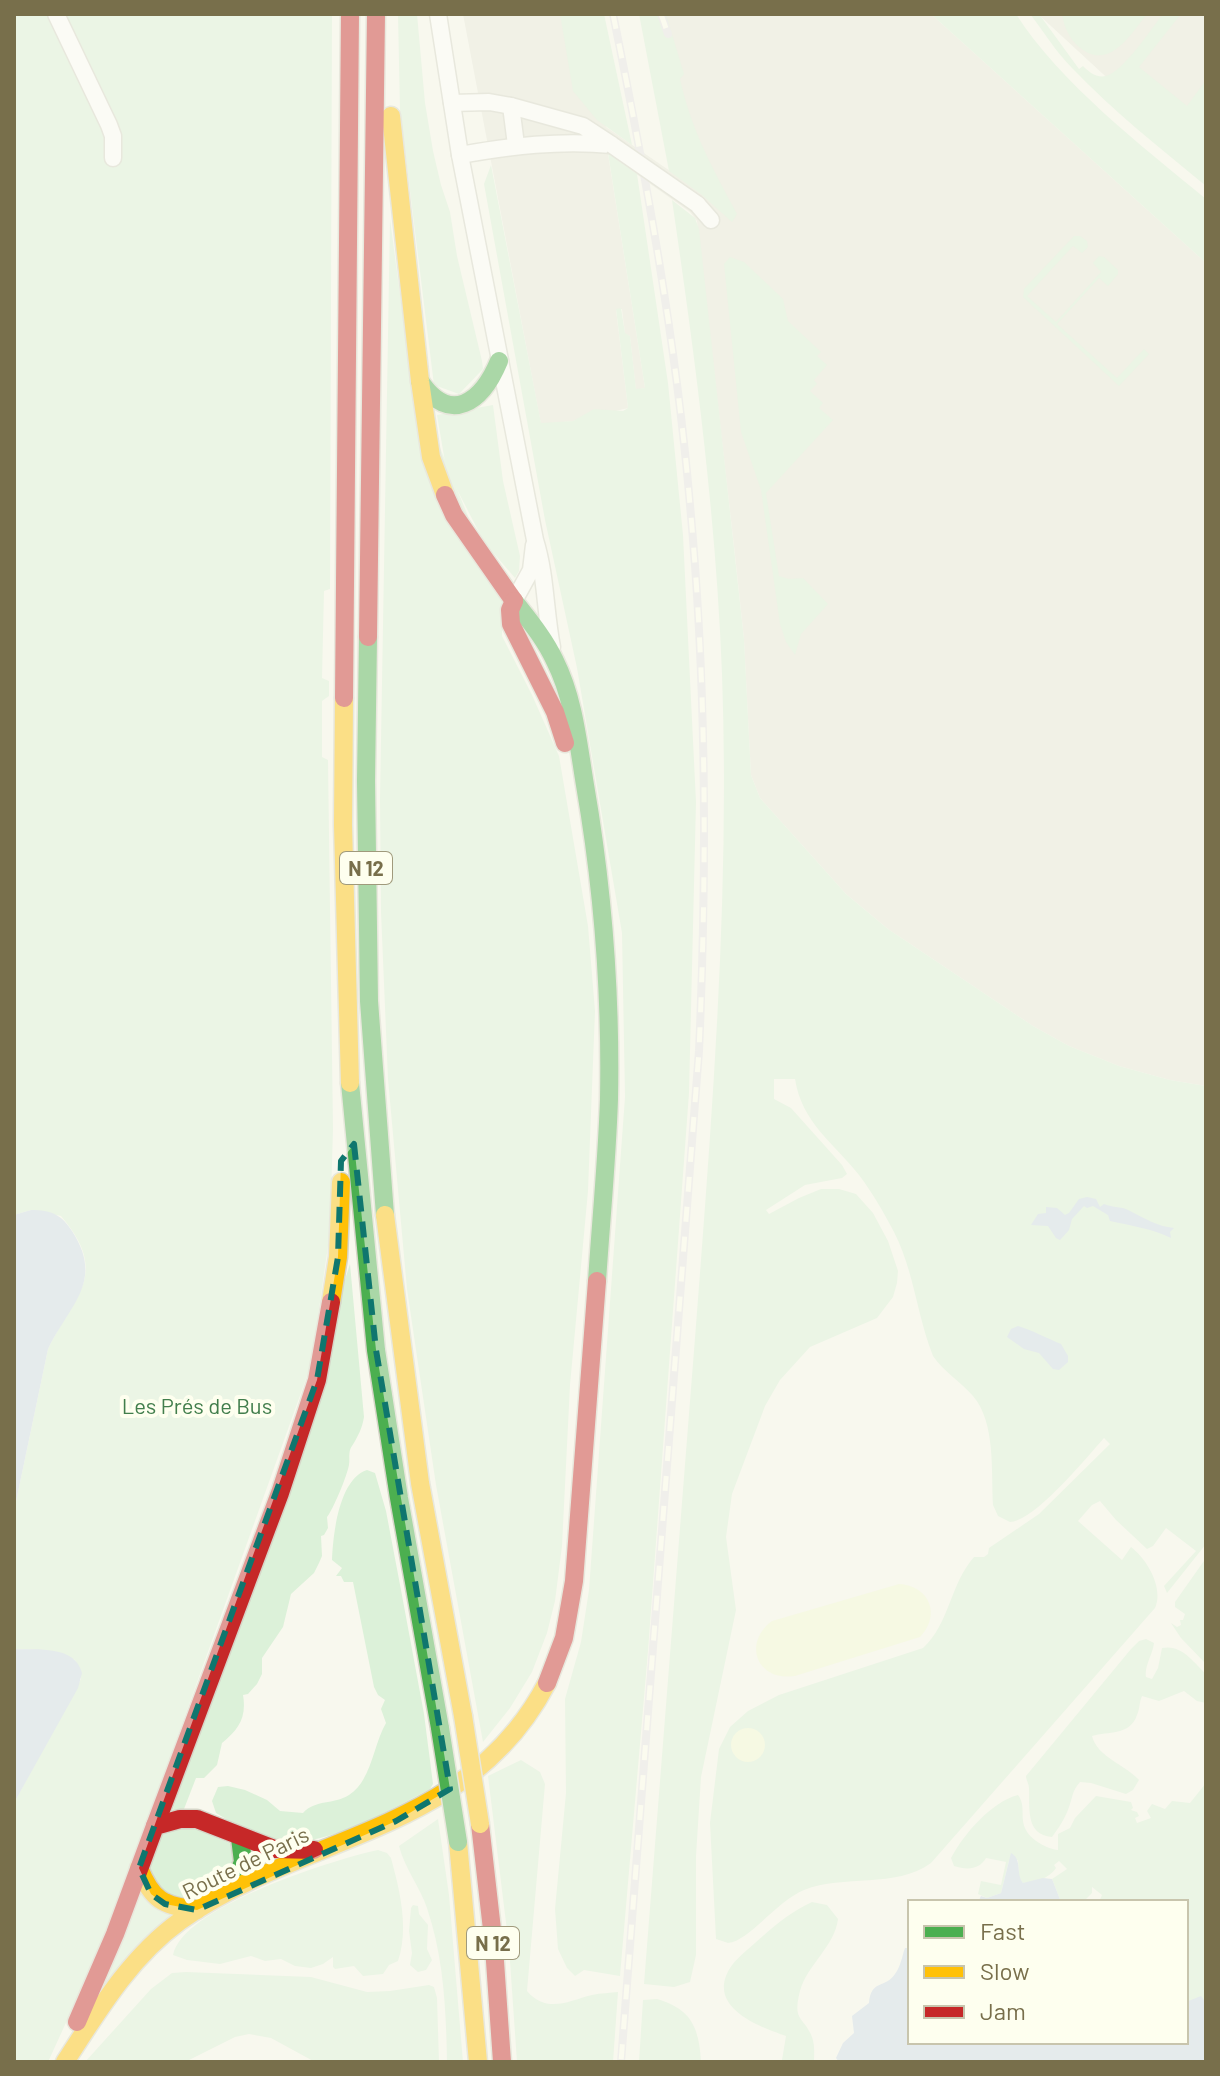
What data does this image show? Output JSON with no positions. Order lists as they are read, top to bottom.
{
  "streets": {
    "main road": ["N 12", "Route de Paris"]
  },
  "parks": ["Les Prés de Bus"],
  "legend": ["Fast", "Slow", "Jam"]
}
